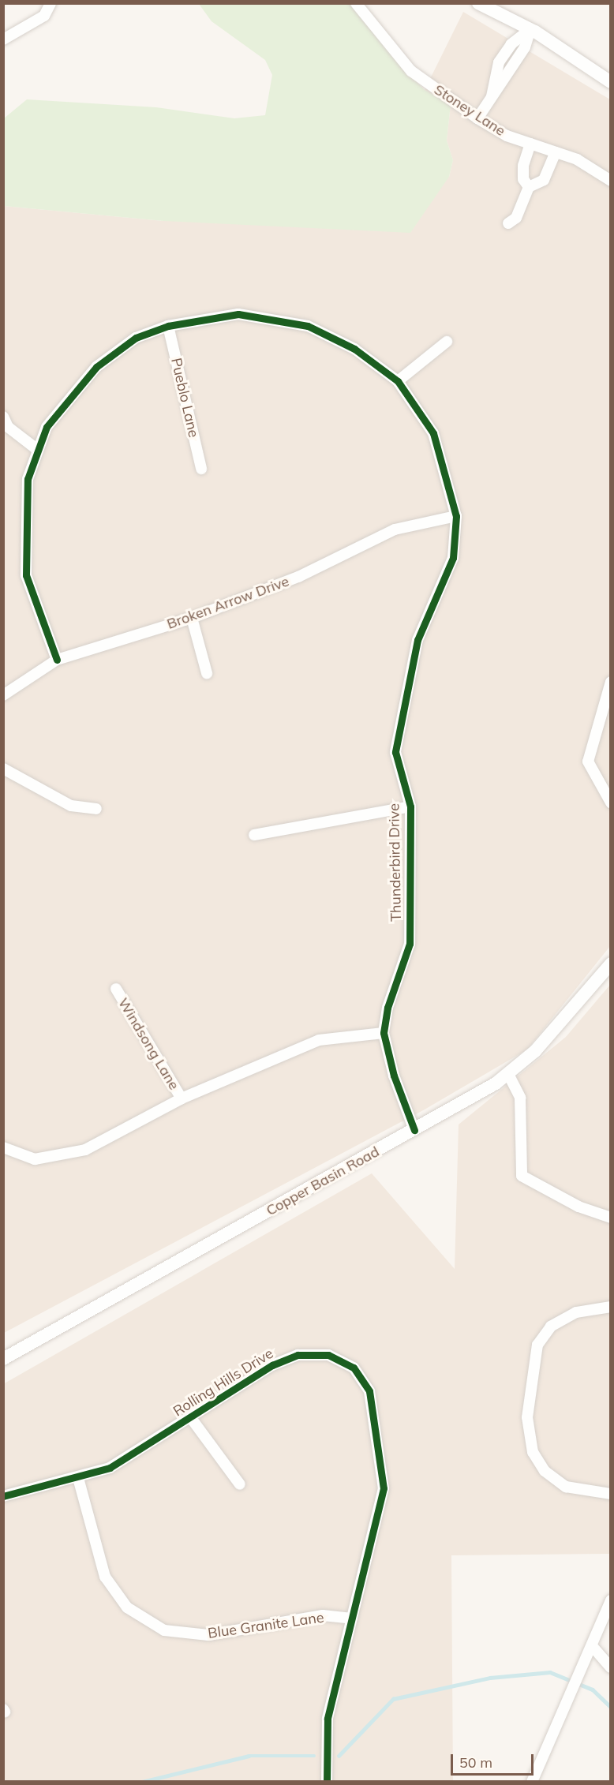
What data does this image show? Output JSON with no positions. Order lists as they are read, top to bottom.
{
  "streets": {
    "street": [
      "Stoney Lane",
      "Pueblo Lane",
      "Broken Arrow Drive",
      "Thunderbird Drive",
      "Windsong Lane",
      "Copper Basin Road",
      "Rolling Hills Drive",
      "Blue Granite Lane"
    ]
  },
  "crossings": [
    ["Pueblo Lane", "Thunderbird Drive"],
    ["Broken Arrow Drive", "Thunderbird Drive"],
    ["Thunderbird Drive", "Copper Basin Road"],
    ["Rolling Hills Drive", "Blue Granite Lane"]
  ],
  "scale_bar": "50 m"
}
